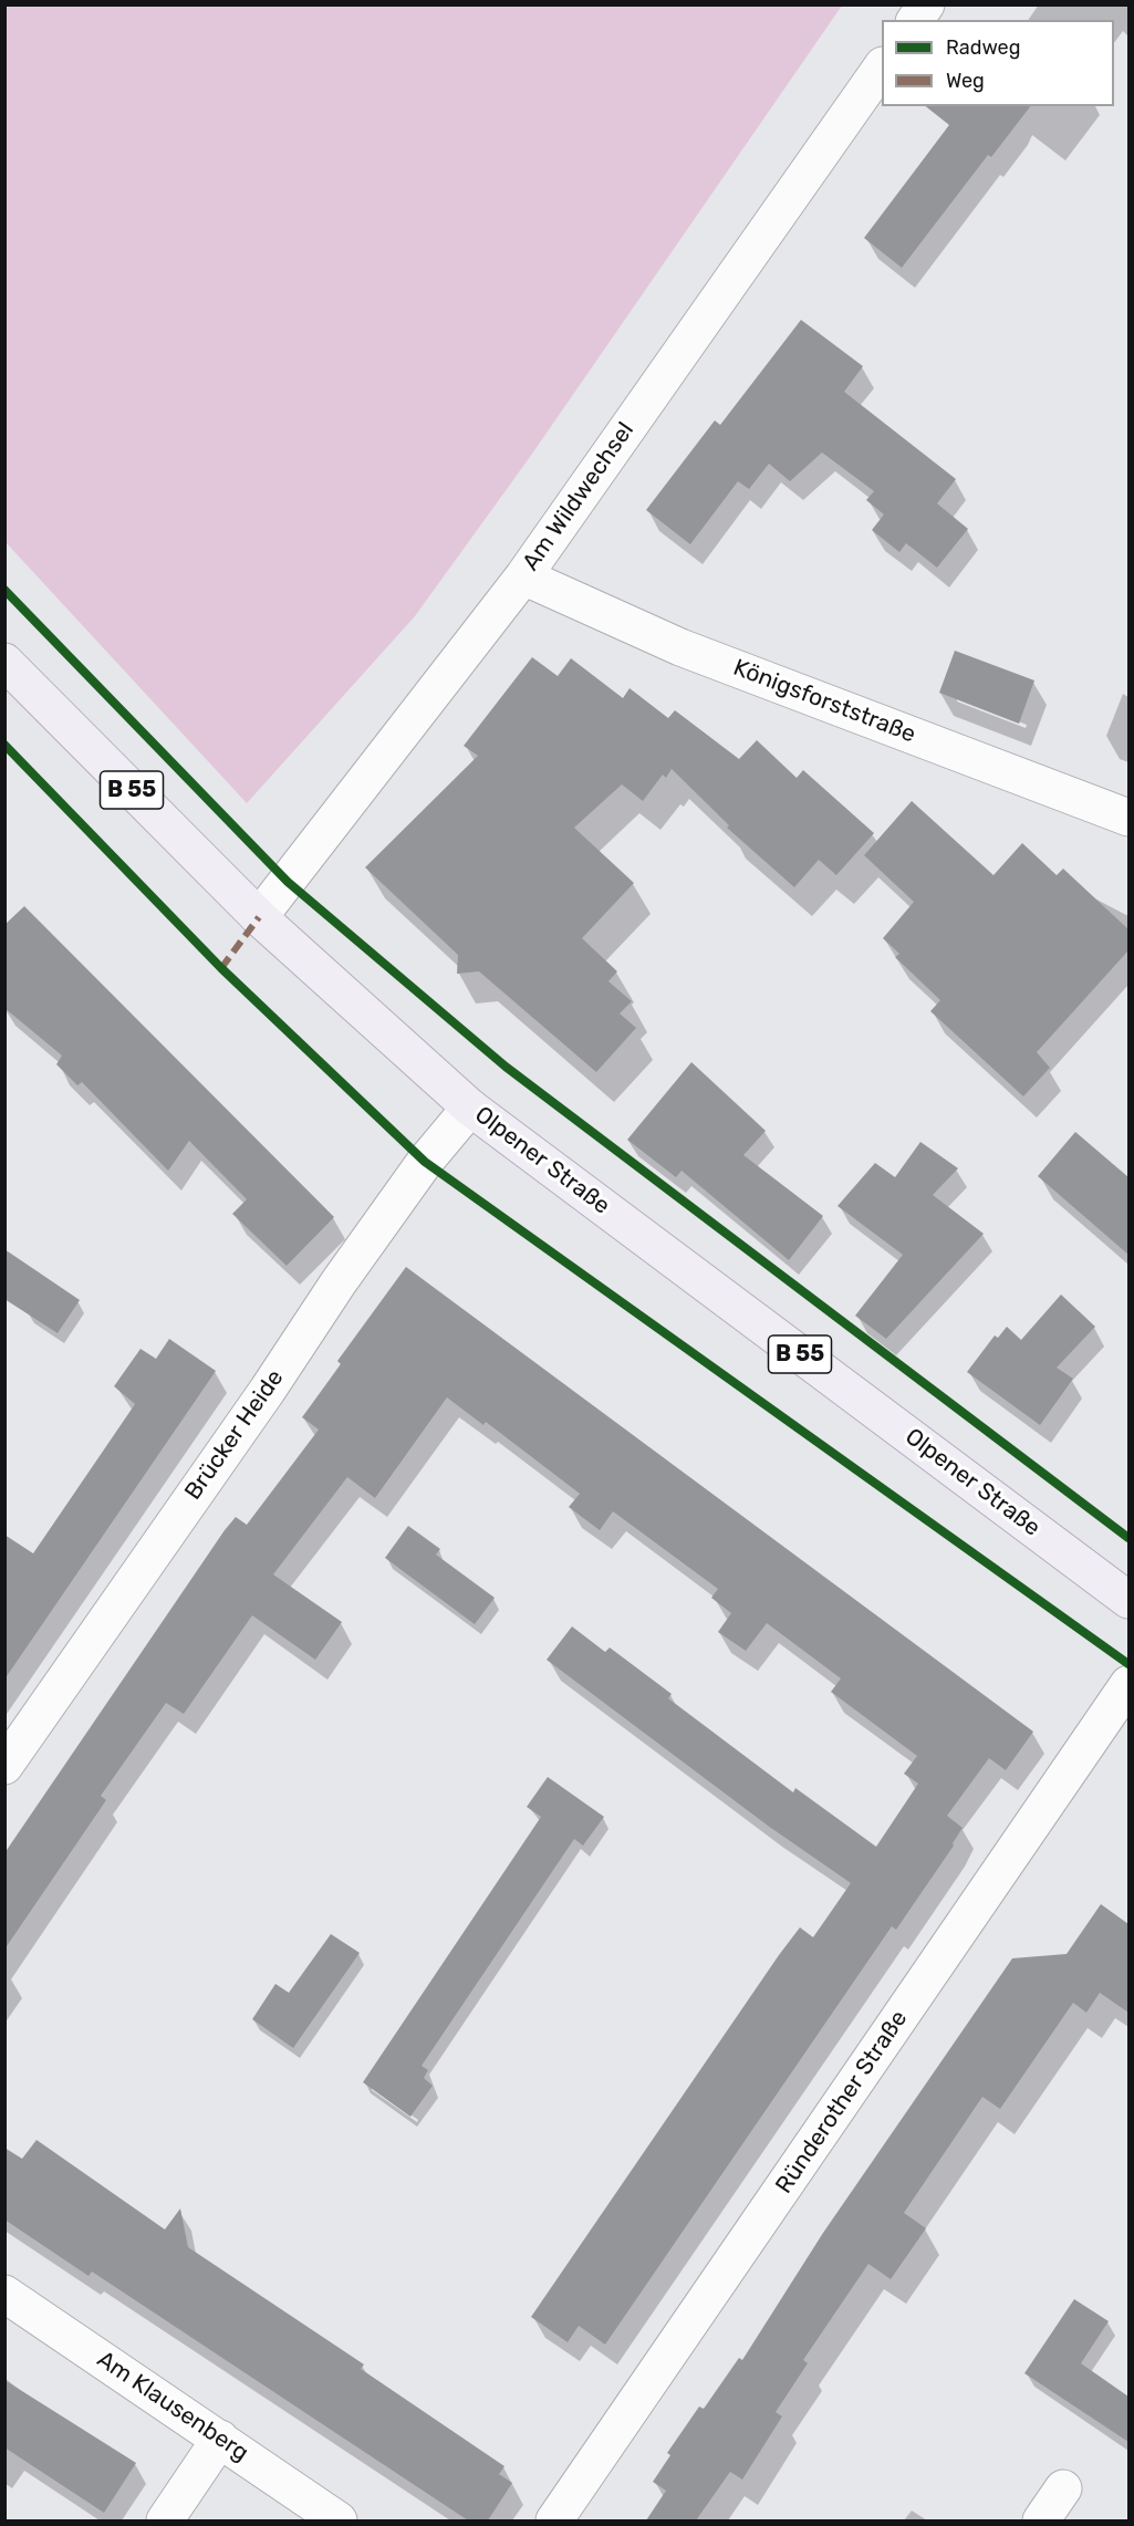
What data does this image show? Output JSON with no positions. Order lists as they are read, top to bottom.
{
  "streets": {
    "main road": ["B 55", "Olpener Straße"],
    "street": [
      "Am Wildwechsel",
      "Königsforststraße",
      "Brücker Heide",
      "Ründerother Straße",
      "Am Klausenberg"
    ]
  },
  "crossings": [
    ["Am Wildwechsel", "Königsforststraße"],
    ["Am Wildwechsel", "Olpener Straße"],
    ["Olpener Straße", "Brücker Heide"]
  ],
  "legend": ["Radweg", "Weg"]
}
